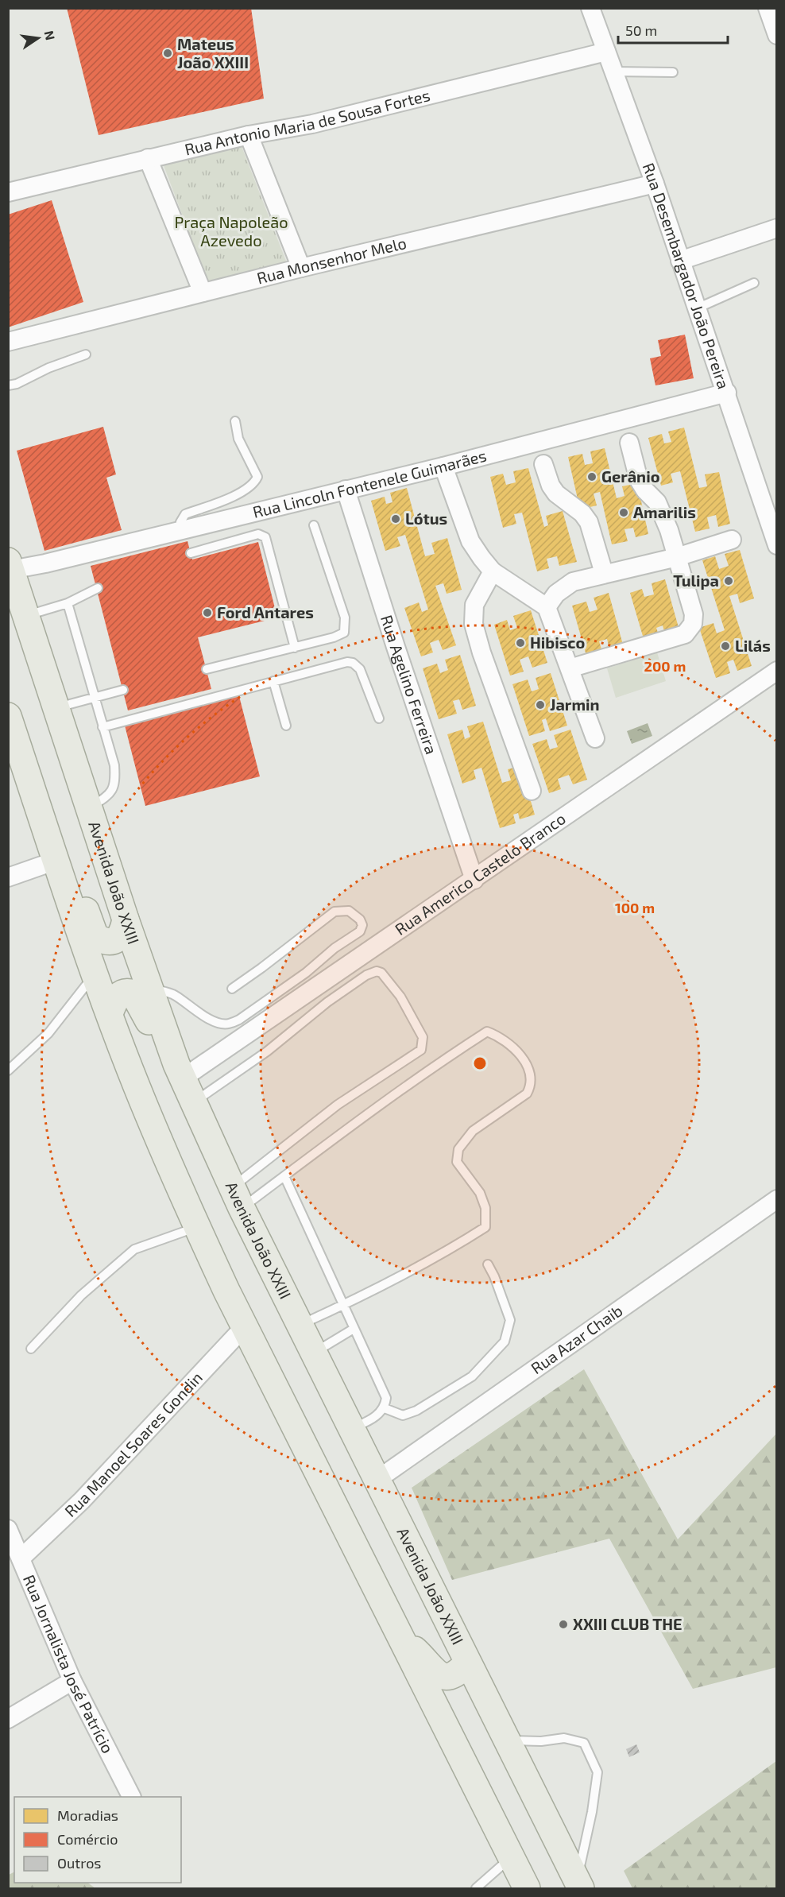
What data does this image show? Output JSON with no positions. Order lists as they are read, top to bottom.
{
  "streets": {
    "main road": ["Avenida João XXIII"],
    "street": [
      "Rua Antonio Maria de Sousa Fortes",
      "Rua Monsenhor Melo",
      "Rua Desembargador João Pereira",
      "Rua Lincoln Fontenele Guimarães",
      "Rua Agelino Ferreira",
      "Rua Americo Castelo Branco",
      "Rua Azar Chaib",
      "Rua Manoel Soares Gondin",
      "Rua Jornalista José Patrício"
    ]
  },
  "crossings": [
    ["Rua Antonio Maria de Sousa Fortes", "Rua Desembargador João Pereira"],
    ["Rua Monsenhor Melo", "Rua Desembargador João Pereira"],
    ["Rua Desembargador João Pereira", "Rua Lincoln Fontenele Guimarães"],
    ["Rua Lincoln Fontenele Guimarães", "Rua Agelino Ferreira"],
    ["Rua Lincoln Fontenele Guimarães", "Avenida João XXIII"],
    ["Rua Agelino Ferreira", "Rua Americo Castelo Branco"],
    ["Rua Americo Castelo Branco", "Avenida João XXIII"],
    ["Avenida João XXIII", "Rua Azar Chaib"],
    ["Rua Manoel Soares Gondin", "Rua Jornalista José Patrício"]
  ],
  "parks": ["Praça Napoleão Azevedo"],
  "places": [
    "Mateus João XXIII",
    "Gerânio",
    "Amarilis",
    "Lótus",
    "Tulipa",
    "Ford Antares",
    "Hibisco",
    "Lilás",
    "Jarmin",
    "XXIII CLUB THE"
  ],
  "legend": ["Moradias", "Comércio", "Outros"],
  "scale_bar": "50 m",
  "north": "right",
  "rings": ["200 m", "100 m"]
}
